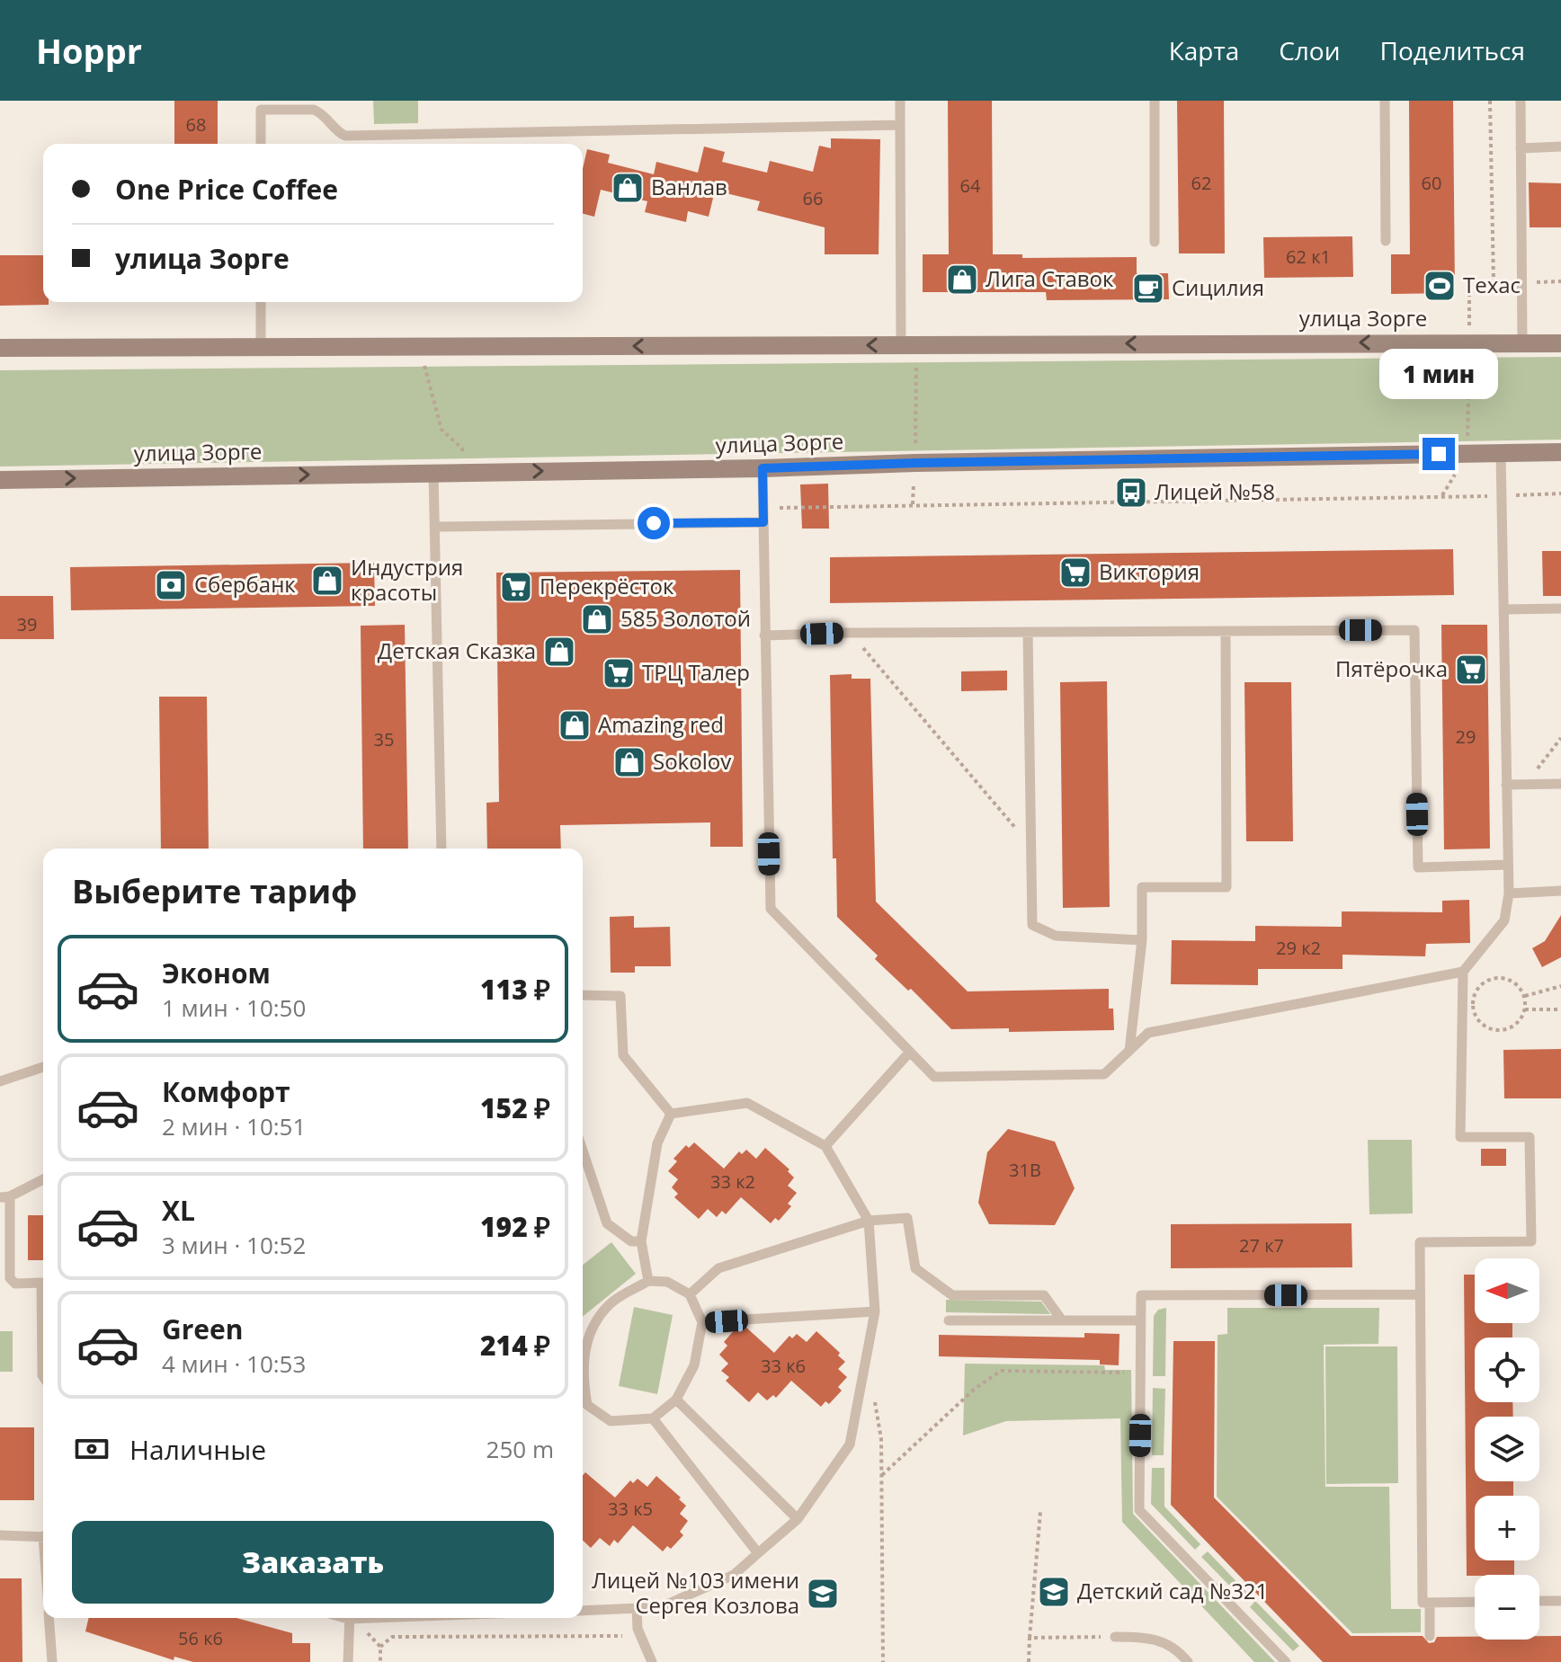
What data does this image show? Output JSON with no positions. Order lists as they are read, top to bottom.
{
  "streets": {
    "main road": ["улица Зорге"]
  },
  "places": {
    "shop": [
      "Ванлав",
      "Лига Ставок",
      "Индустрия красоты",
      "585 Золотой",
      "Детская Сказка",
      "Amazing red",
      "Sokolov"
    ],
    "sports": ["Техас"],
    "cafe": ["Сицилия"],
    "bus stop": ["Лицей №58"],
    "supermarket": [
      "Виктория",
      "Перекрёсток",
      "Пятёрочка",
      "ТРЦ Талер"
    ],
    "bank": ["Сбербанк"],
    "school or university": ["Детский сад №321", "Лицей №103 имени Сергея Козлова"]
  },
  "house_numbers": [
    "68",
    "62",
    "60",
    "64",
    "66",
    "62 к1",
    "39",
    "29",
    "35",
    "29 к2",
    "31В",
    "33 к2",
    "27 к7",
    "33 к6",
    "33 к5",
    "56 к6"
  ],
  "north": "left",
  "page": {
    "header": "Hoppr",
    "nav": ["Карта", "Слои", "Поделиться"],
    "banner": ["One Price Coffee", "улица Зорге"],
    "bubble": "1 мин",
    "heading": "Выберите тариф",
    "list": [
      {
        "name": "Эконом",
        "note": "1 мин · 10:50",
        "value": "113 ₽"
      },
      {
        "name": "Комфорт",
        "note": "2 мин · 10:51",
        "value": "152 ₽"
      },
      {
        "name": "XL",
        "note": "3 мин · 10:52",
        "value": "192 ₽"
      },
      {
        "name": "Green",
        "note": "4 мин · 10:53",
        "value": "214 ₽"
      }
    ],
    "map_buttons": ["+", "−"],
    "pay": ["Наличные", "250 m"],
    "buttons": "Заказать"
  }
}
